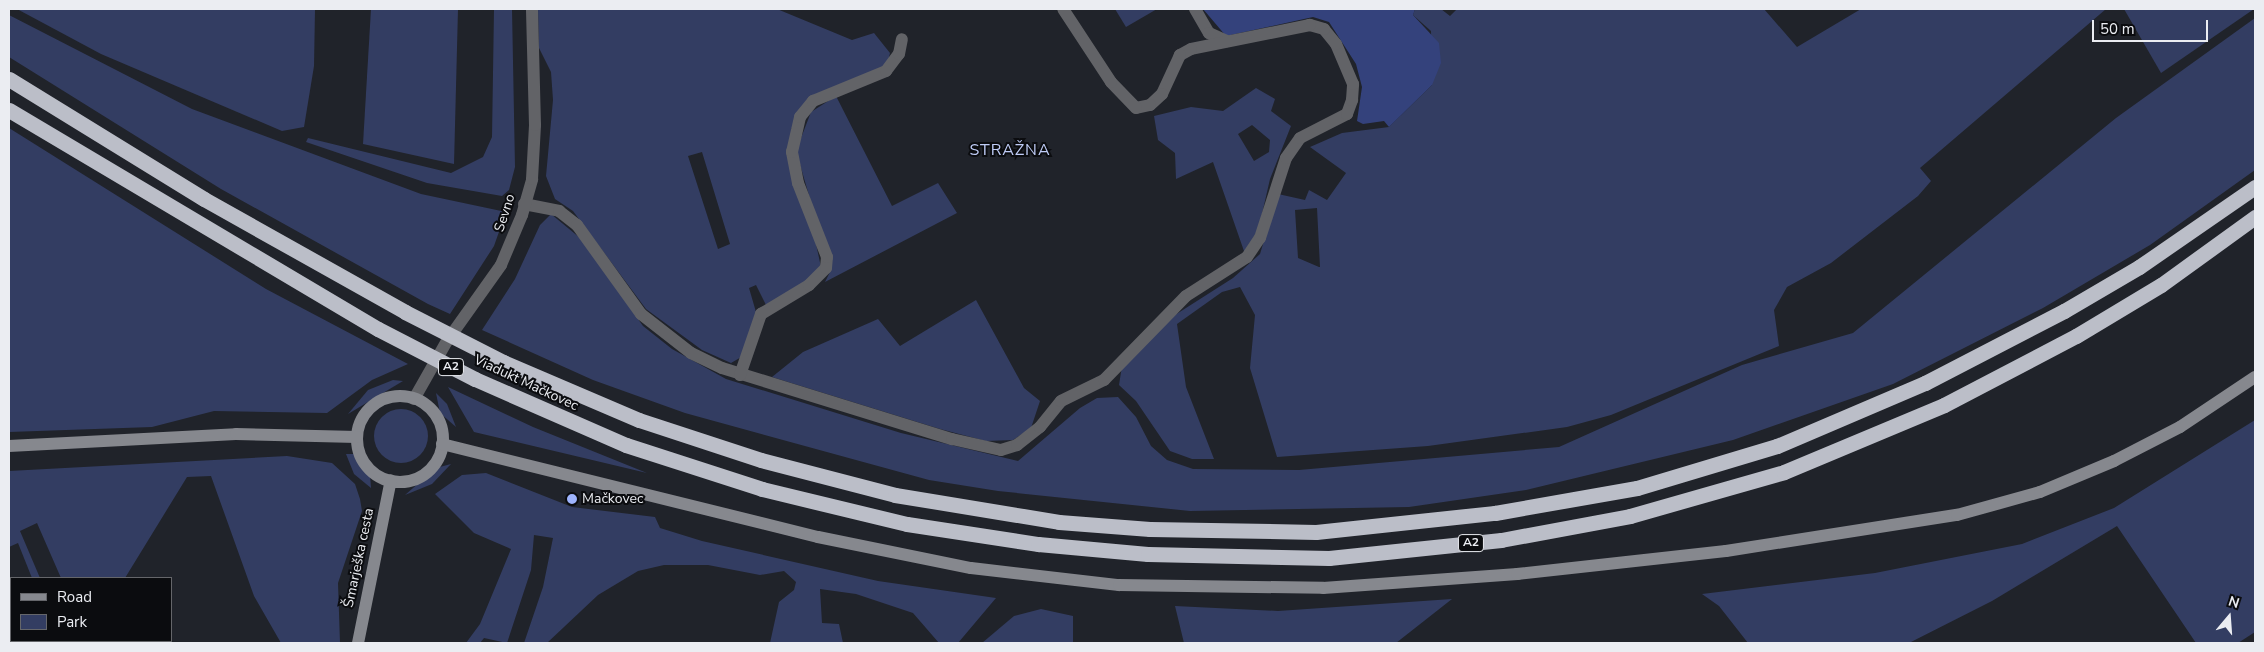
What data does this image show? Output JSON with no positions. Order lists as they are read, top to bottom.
{
  "streets": {
    "highway": ["A2", "Viadukt Mačkovec"],
    "main road": ["Šmarješka cesta"],
    "street": ["Sevno"]
  },
  "crossings": [
    ["Sevno", "Šmarješka cesta"]
  ],
  "districts": ["STRAŽNA"],
  "places": ["Mačkovec"],
  "legend": ["Road", "Park"],
  "scale_bar": "50 m",
  "north": "top"
}
